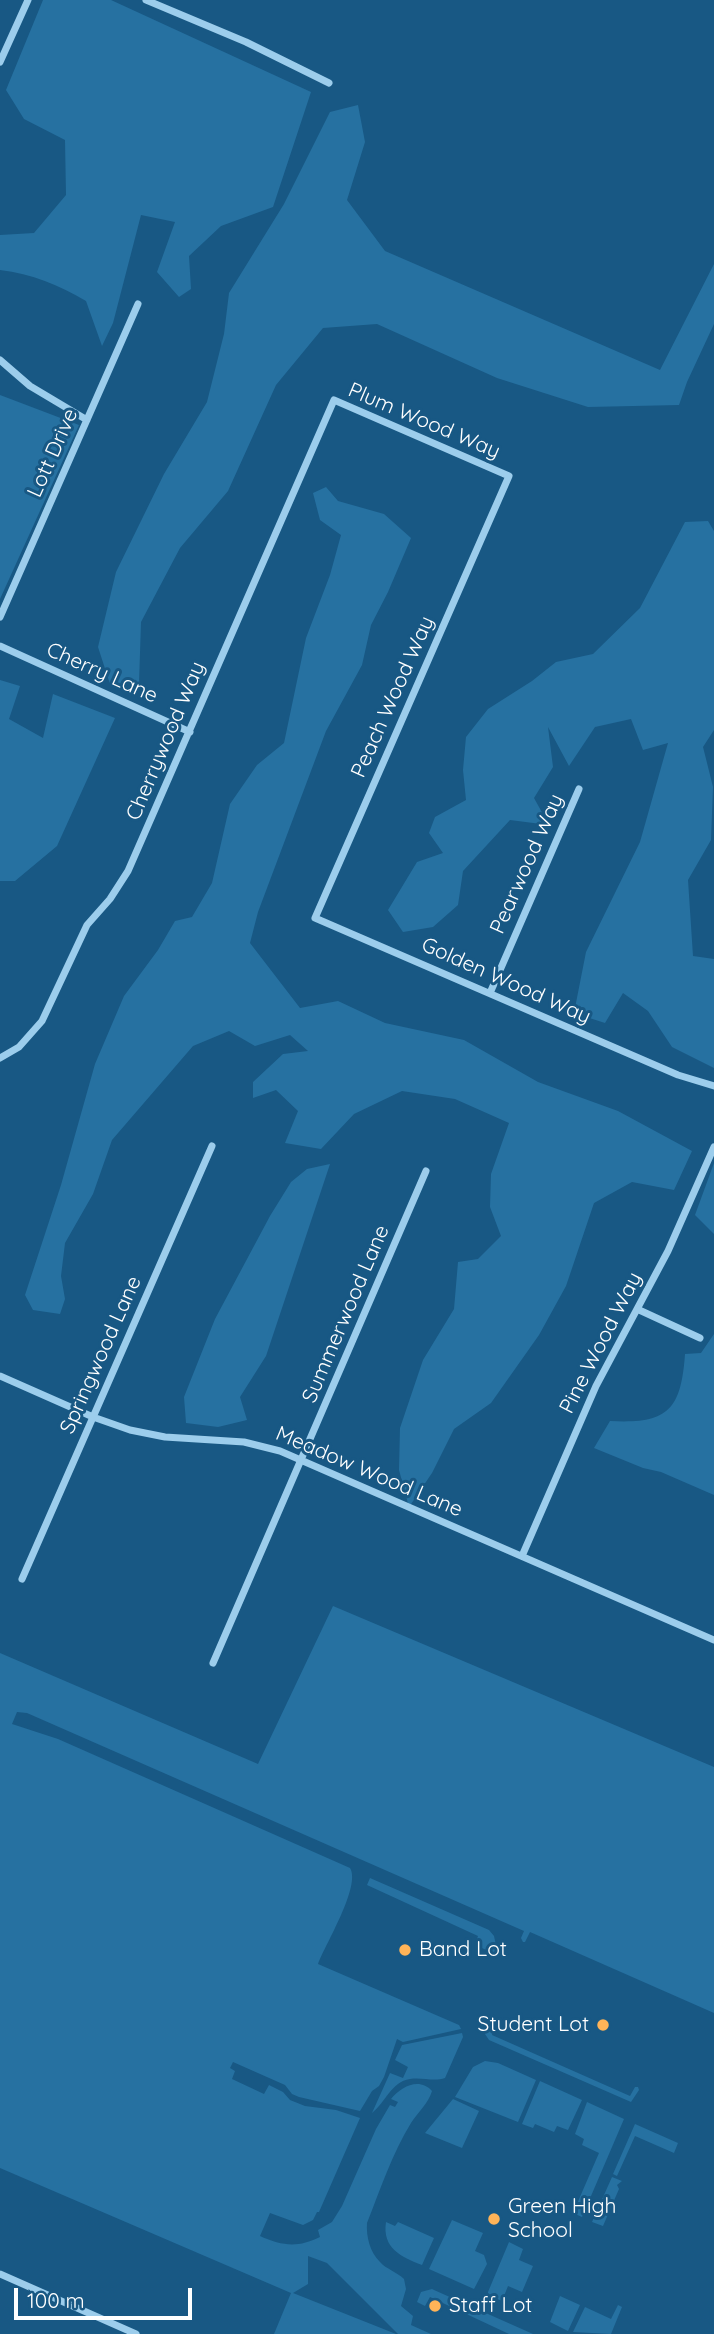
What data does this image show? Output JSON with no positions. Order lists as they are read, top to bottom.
{
  "streets": {
    "street": [
      "Plum Wood Way",
      "Lott Drive",
      "Cherry Lane",
      "Peach Wood Way",
      "Cherrywood Way",
      "Pearwood Way",
      "Golden Wood Way",
      "Summerwood Lane",
      "Pine Wood Way",
      "Springwood Lane",
      "Meadow Wood Lane"
    ]
  },
  "crossings": [
    ["Plum Wood Way", "Peach Wood Way"],
    ["Plum Wood Way", "Cherrywood Way"],
    ["Cherry Lane", "Cherrywood Way"],
    ["Peach Wood Way", "Golden Wood Way"],
    ["Pearwood Way", "Golden Wood Way"],
    ["Summerwood Lane", "Meadow Wood Lane"],
    ["Pine Wood Way", "Meadow Wood Lane"],
    ["Springwood Lane", "Meadow Wood Lane"]
  ],
  "places": [
    "Band Lot",
    "Student Lot",
    "Green High School",
    "Staff Lot"
  ],
  "scale_bar": "100 m"
}
